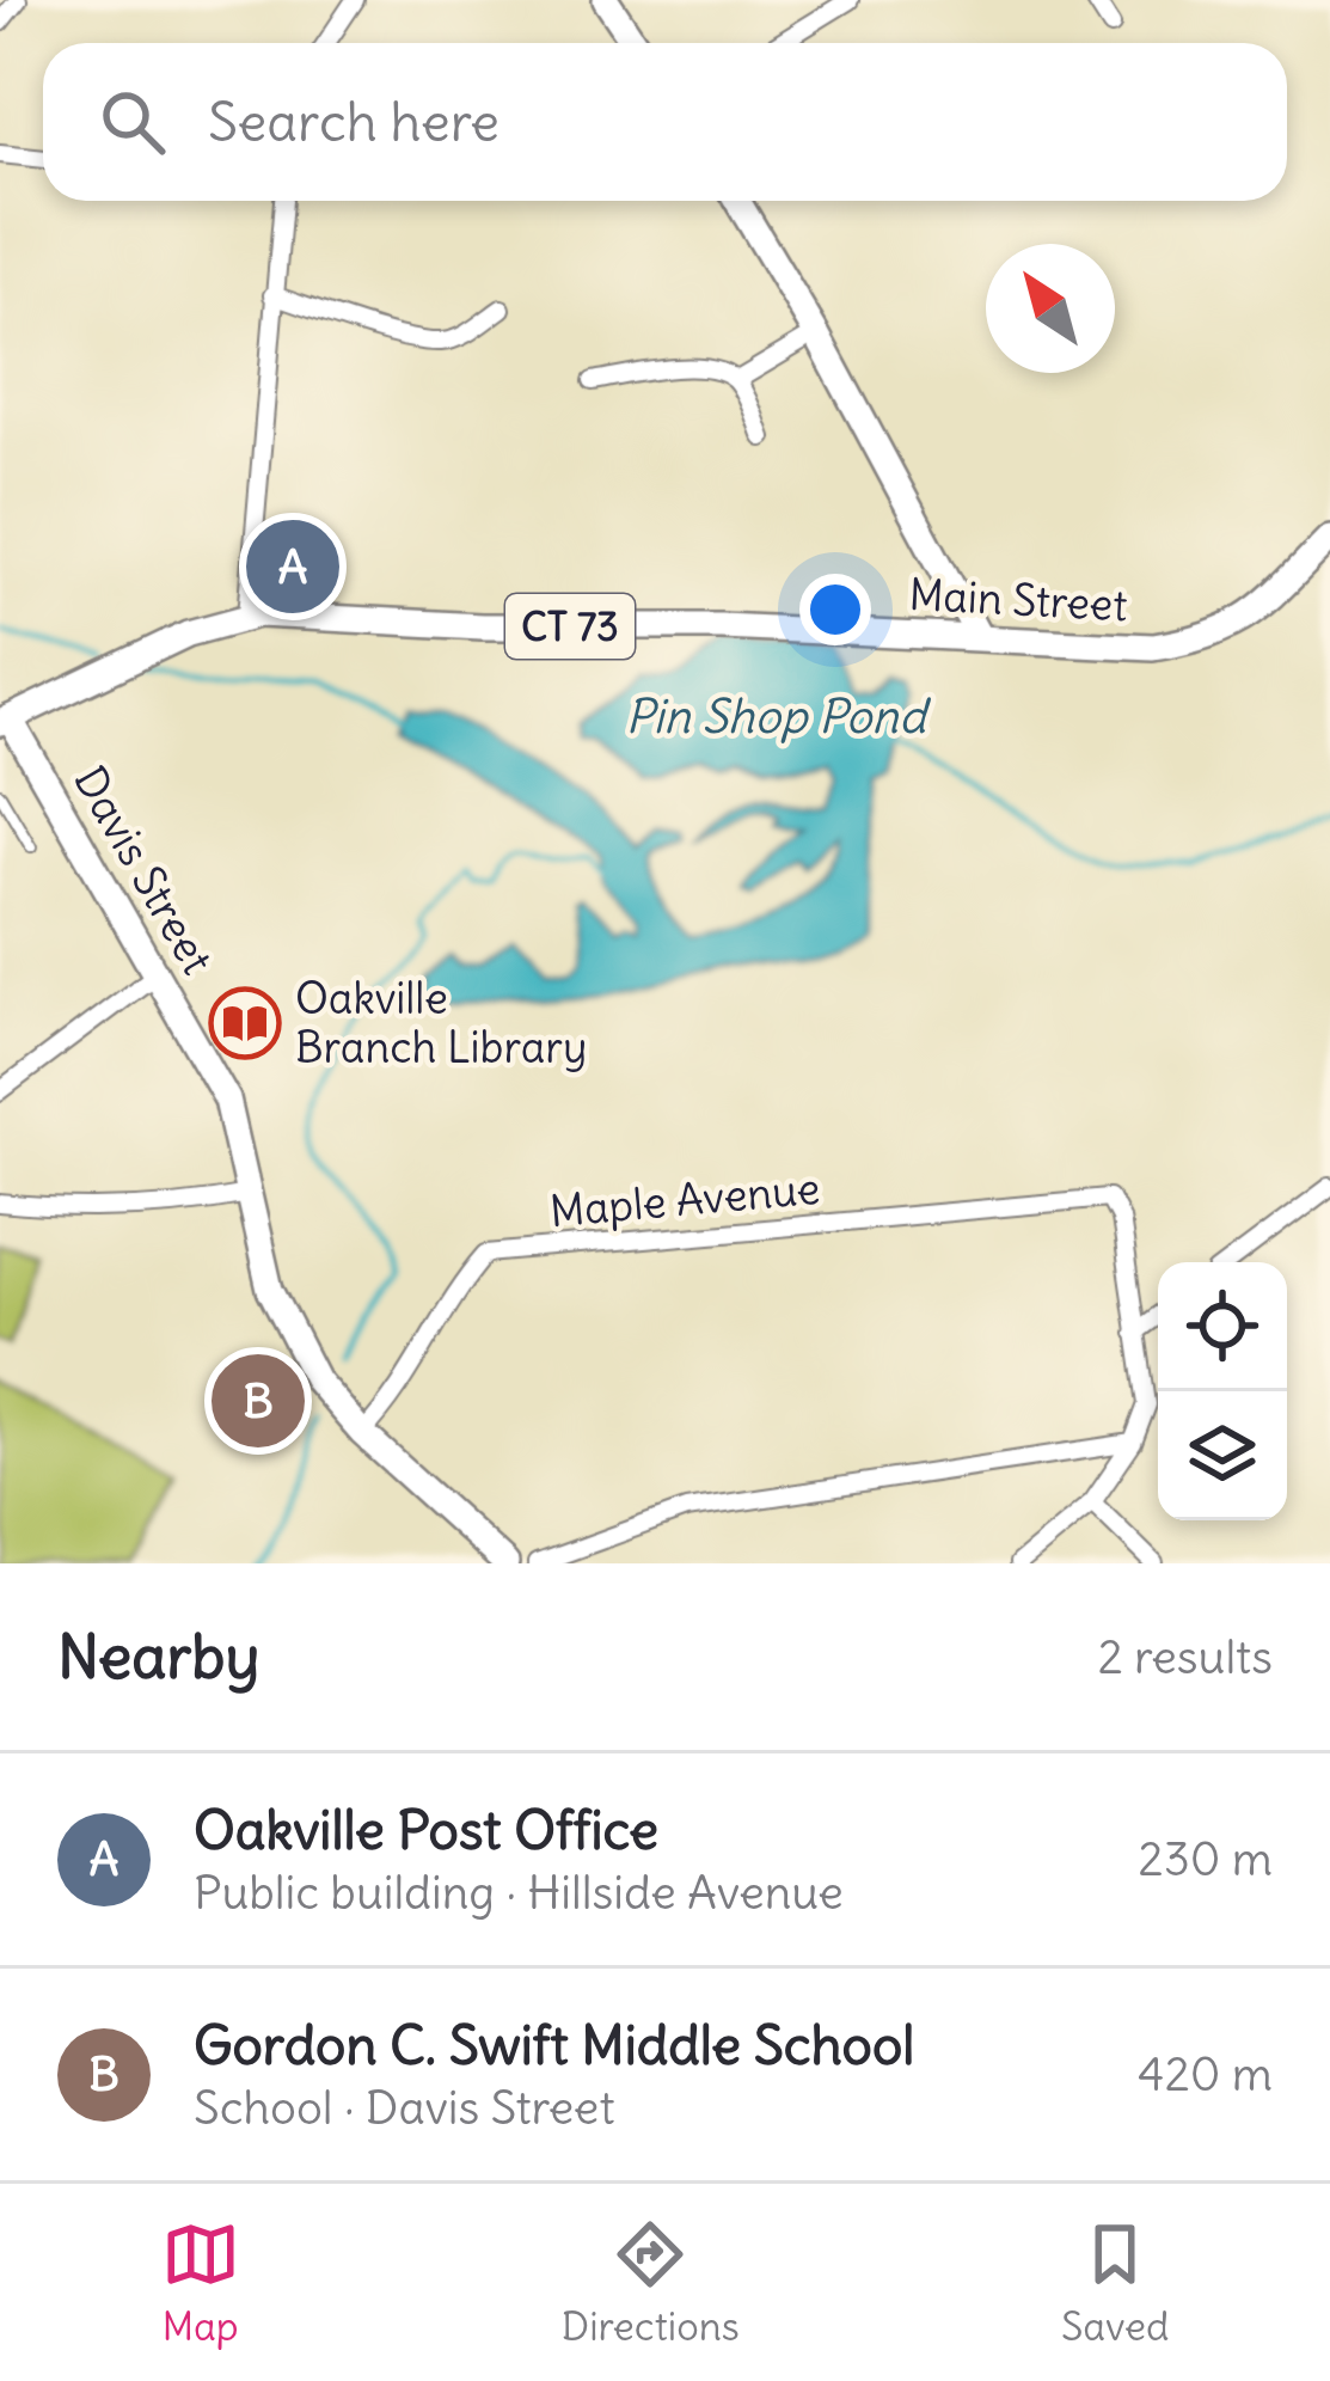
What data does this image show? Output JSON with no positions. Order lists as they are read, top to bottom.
{
  "streets": {
    "main road": ["Main Street", "CT 73", "Davis Street"],
    "street": ["Maple Avenue"]
  },
  "crossings": [
    ["Main Street", "Davis Street"],
    ["Davis Street", "Maple Avenue"]
  ],
  "water": ["Pin Shop Pond"],
  "places": {
    "library": ["Oakville Branch Library"]
  },
  "north": "top left",
  "page": {
    "search": "Search here",
    "pins": ["A", "B"],
    "heading": ["Nearby", "2 results"],
    "list": [
      {
        "mark": "A",
        "name": "Oakville Post Office",
        "note": "Public building · Hillside Avenue",
        "value": "230 m"
      },
      {
        "mark": "B",
        "name": "Gordon C. Swift Middle School",
        "note": "School · Davis Street",
        "value": "420 m"
      }
    ],
    "nav": ["Map", "Directions", "Saved"]
  }
}
